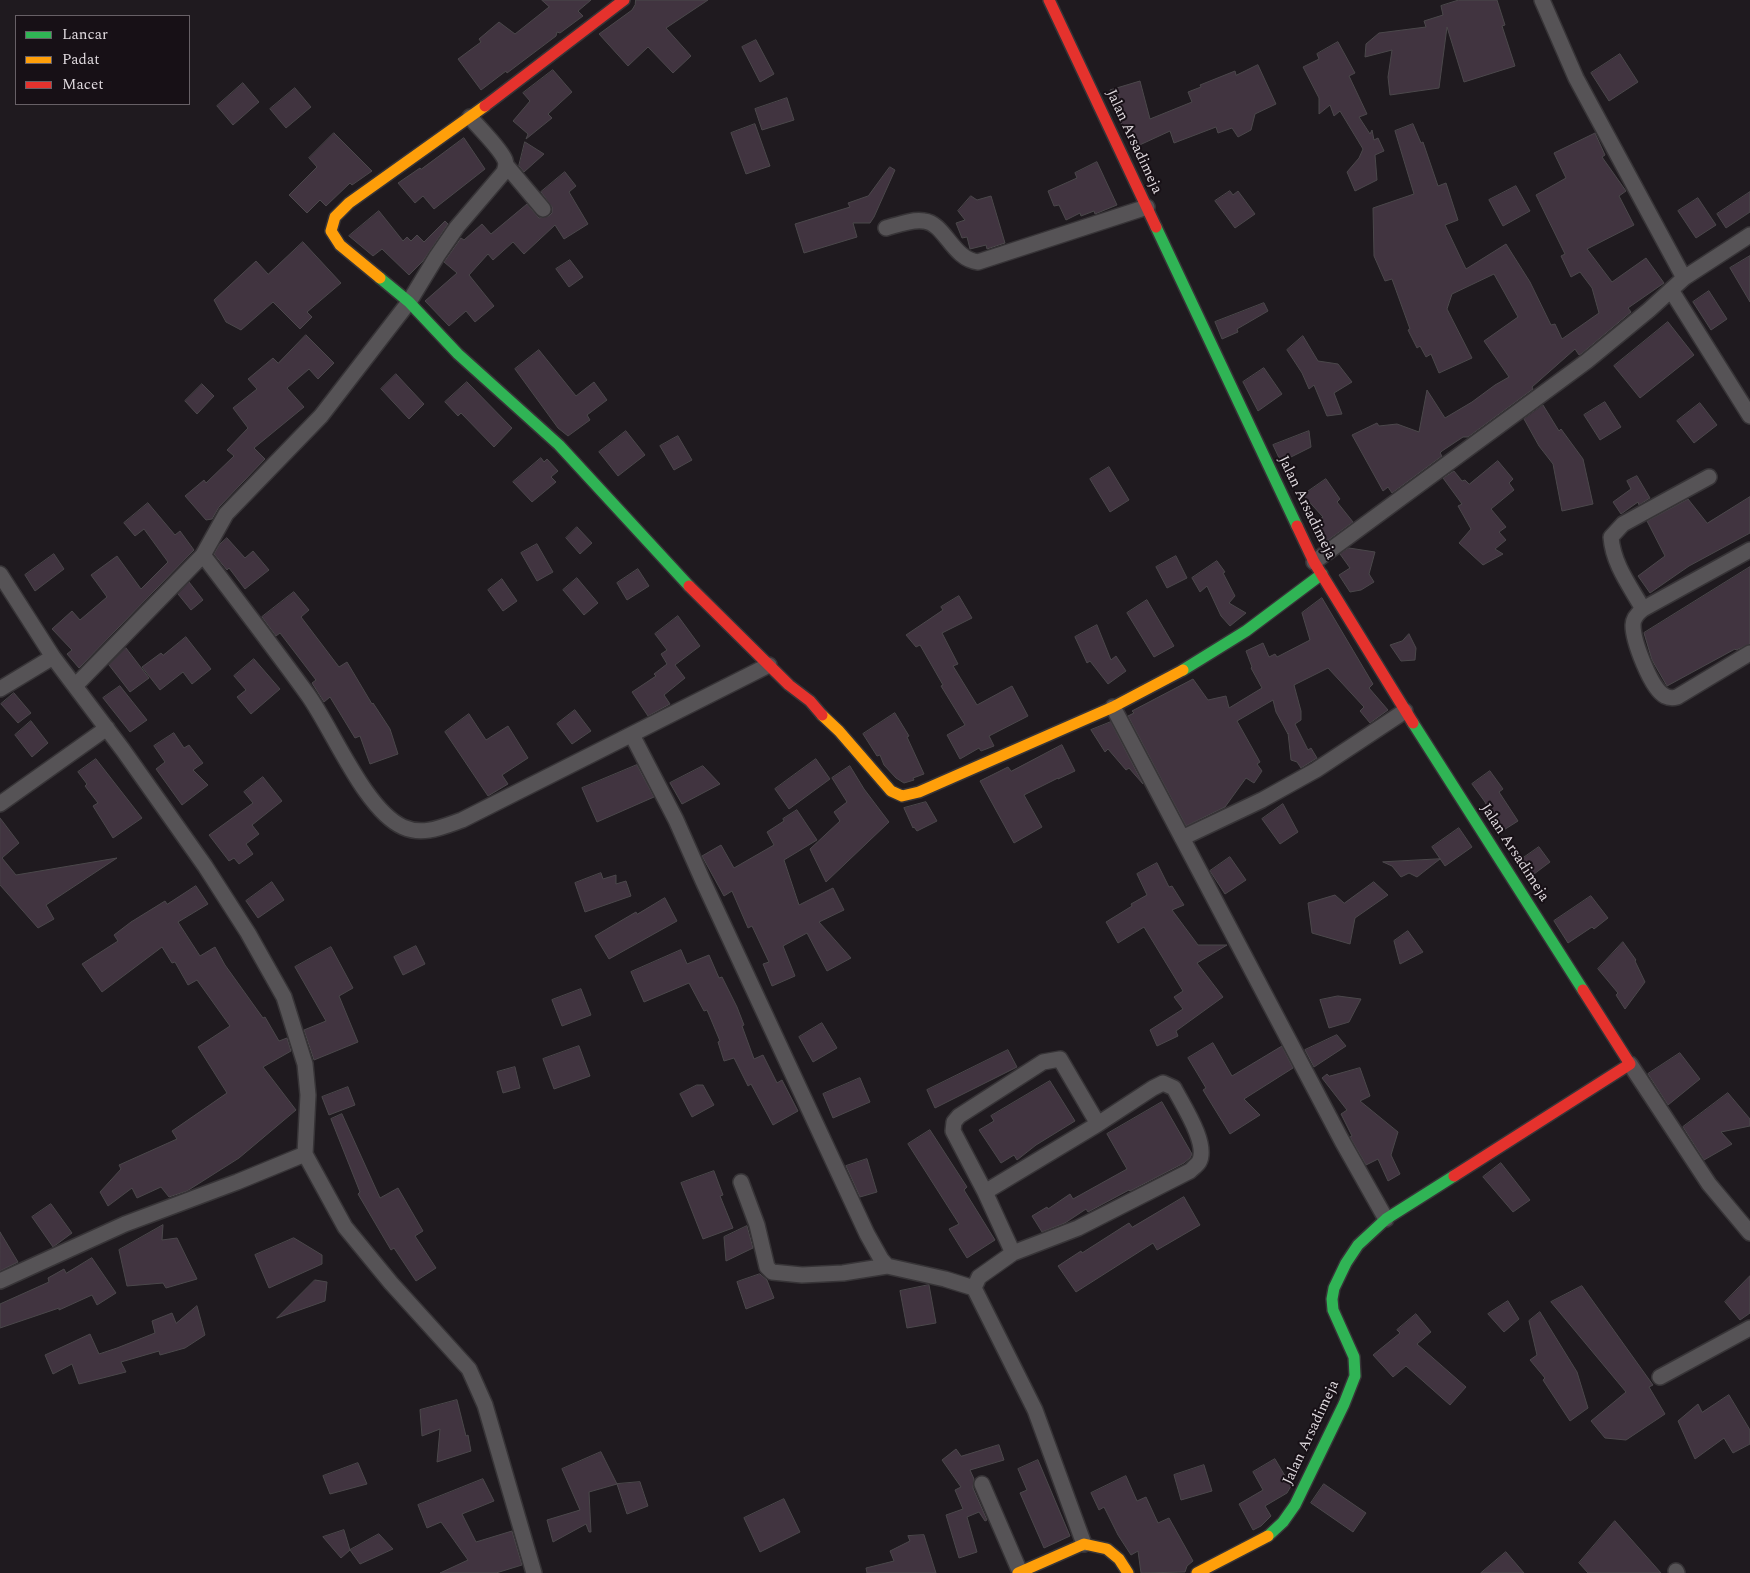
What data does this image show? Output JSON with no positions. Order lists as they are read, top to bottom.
{
  "streets": {
    "street": ["Jalan Arsadimeja"]
  },
  "legend": ["Lancar", "Padat", "Macet"]
}
